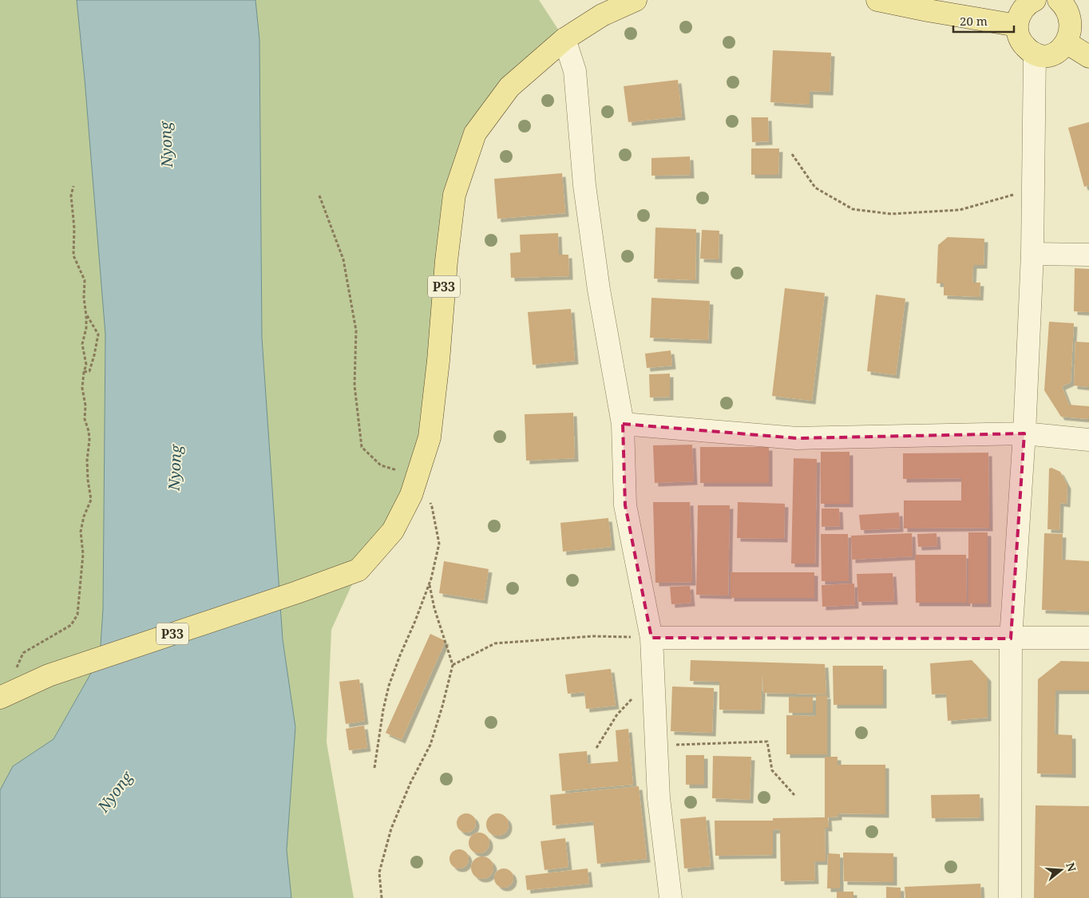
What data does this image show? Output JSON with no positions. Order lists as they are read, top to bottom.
{
  "streets": {
    "main road": ["P33"]
  },
  "water": ["Nyong"],
  "scale_bar": "20 m",
  "north": "right"
}
